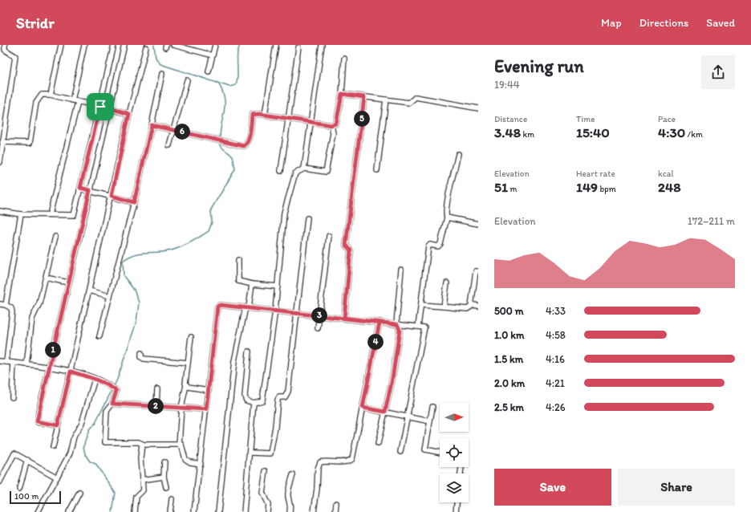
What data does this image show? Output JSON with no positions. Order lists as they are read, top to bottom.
{
  "scale_bar": "100 m",
  "north": "right",
  "page": {
    "header": "Stridr",
    "nav": ["Map", "Directions", "Saved"],
    "heading": ["Evening run", "19:44"],
    "stats": [
      ["Distance", "3.48 km"],
      ["Time", "15:40"],
      ["Pace", "4:30 /km"],
      ["Elevation", "51 m"],
      ["Heart rate", "149 bpm"],
      ["kcal", "248"]
    ],
    "pins": [
      "5",
      "6",
      "3",
      "4",
      "1",
      "2"
    ],
    "chart": ["Elevation", "172–211 m"],
    "list": [
      {
        "name": "500 m",
        "note": "4:33"
      },
      {
        "name": "1.0 km",
        "note": "4:58"
      },
      {
        "name": "1.5 km",
        "note": "4:16"
      },
      {
        "name": "2.0 km",
        "note": "4:21"
      },
      {
        "name": "2.5 km",
        "note": "4:26"
      }
    ],
    "buttons": ["Save", "Share"],
    "scale": "100 m"
  }
}
